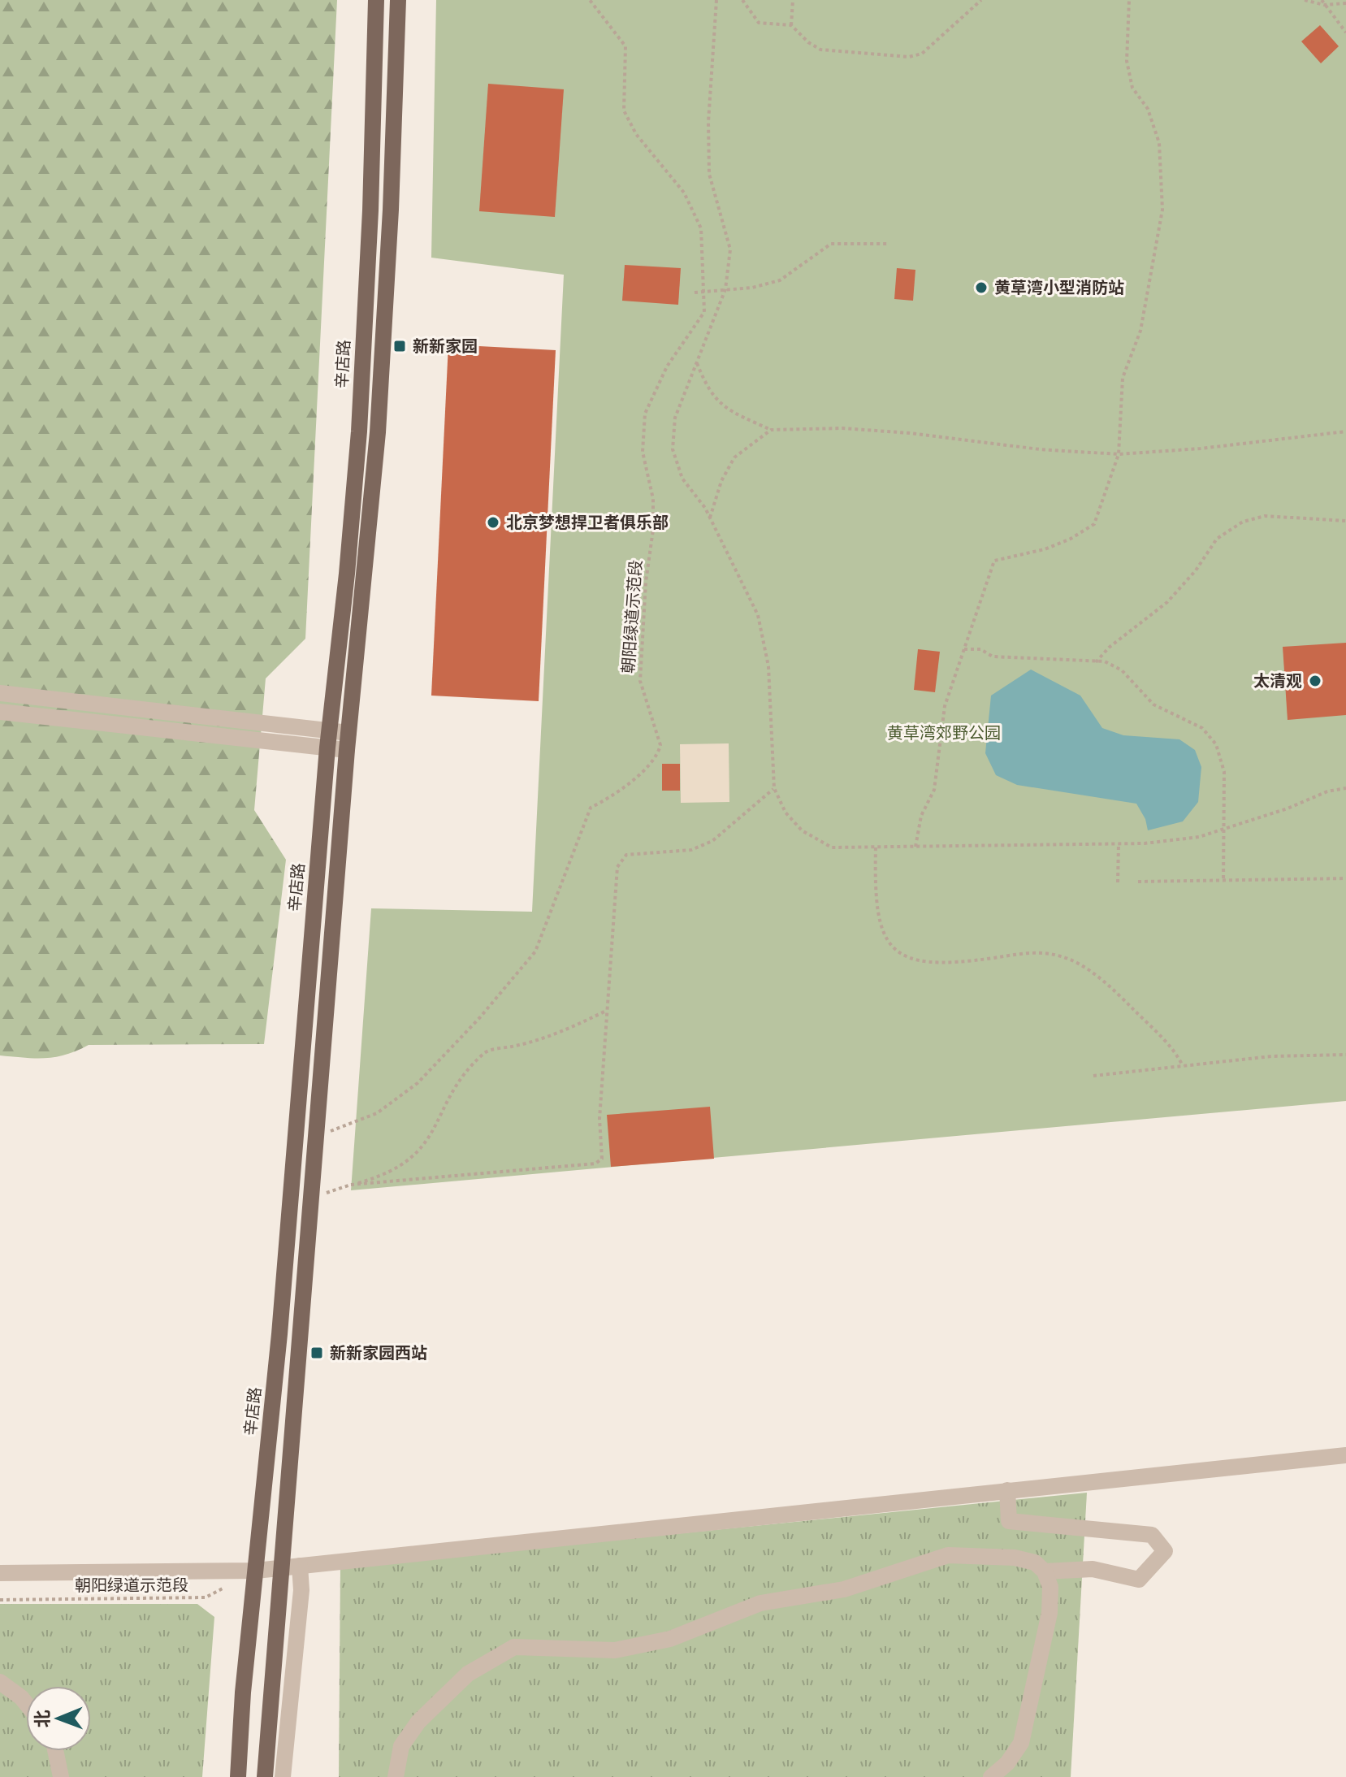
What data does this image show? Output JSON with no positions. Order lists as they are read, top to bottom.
{
  "streets": {
    "main road": ["辛店路"],
    "path": ["朝阳绿道示范段"]
  },
  "parks": ["黄草湾郊野公园"],
  "places": {
    "other": ["黄草湾小型消防站", "北京梦想捍卫者俱乐部", "太清观"],
    "transit": ["新新家园", "新新家园西站"]
  },
  "north": "left"
}
